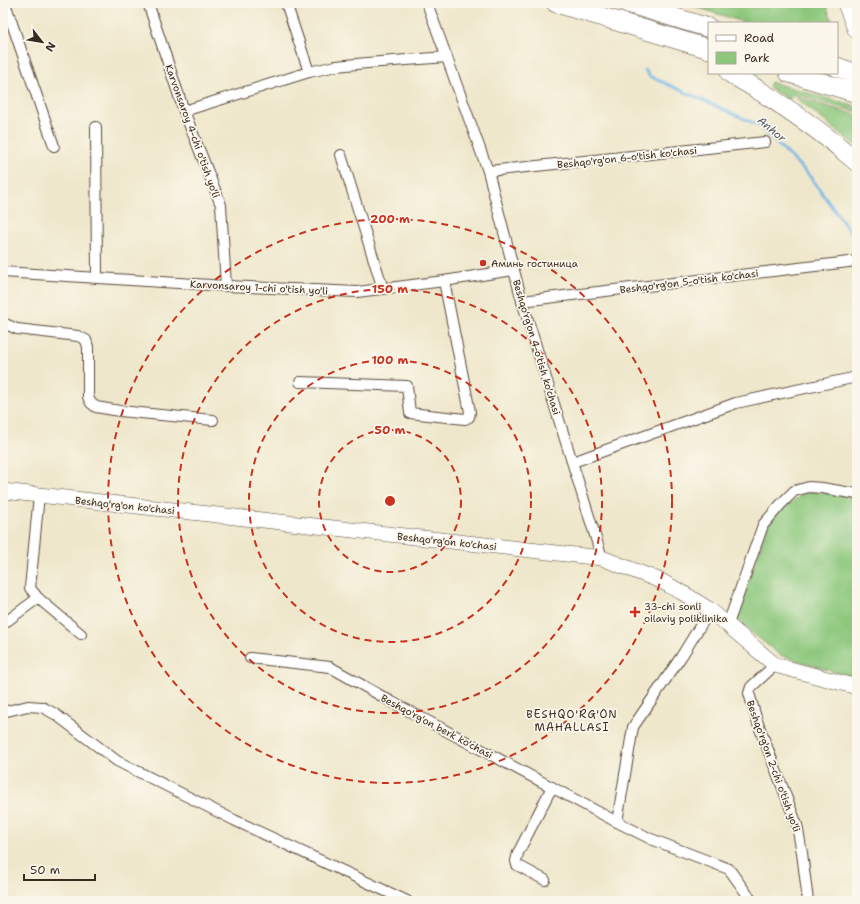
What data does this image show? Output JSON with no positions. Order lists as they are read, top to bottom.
{
  "streets": {
    "street": [
      "Karvonsaroy 4-chi o'tish yo'li",
      "Beshqo'rg'on 6-o'tish ko'chasi",
      "Beshqo'rg'on 5-o'tish ko'chasi",
      "Karvonsaroy 1-chi o'tish yo'li",
      "Beshqo'rg'on 4-o'tish ko'chasi",
      "Beshqo'rg'on ko'chasi",
      "Beshqo'rg'on berk ko'chasi",
      "Beshqo'rg'on 2-chi o'tish yo'li"
    ]
  },
  "crossings": [
    ["Karvonsaroy 4-chi o'tish yo'li", "Karvonsaroy 1-chi o'tish yo'li"],
    ["Beshqo'rg'on 6-o'tish ko'chasi", "Beshqo'rg'on 4-o'tish ko'chasi"],
    ["Beshqo'rg'on 5-o'tish ko'chasi", "Beshqo'rg'on 4-o'tish ko'chasi"],
    ["Karvonsaroy 1-chi o'tish yo'li", "Beshqo'rg'on 4-o'tish ko'chasi"],
    ["Beshqo'rg'on 4-o'tish ko'chasi", "Beshqo'rg'on ko'chasi"],
    ["Beshqo'rg'on ko'chasi", "Beshqo'rg'on 2-chi o'tish yo'li"]
  ],
  "districts": ["BESHQO'RG'ON MAHALLASI"],
  "water": ["Anhor"],
  "places": {
    "other": ["Аминь гостиница"],
    "health": ["33-chi sonli oilaviy poliklinika"]
  },
  "legend": ["Road", "Park"],
  "scale_bar": "50 m",
  "north": "bottom right",
  "rings": [
    "200 m",
    "150 m",
    "100 m",
    "50 m"
  ]
}
